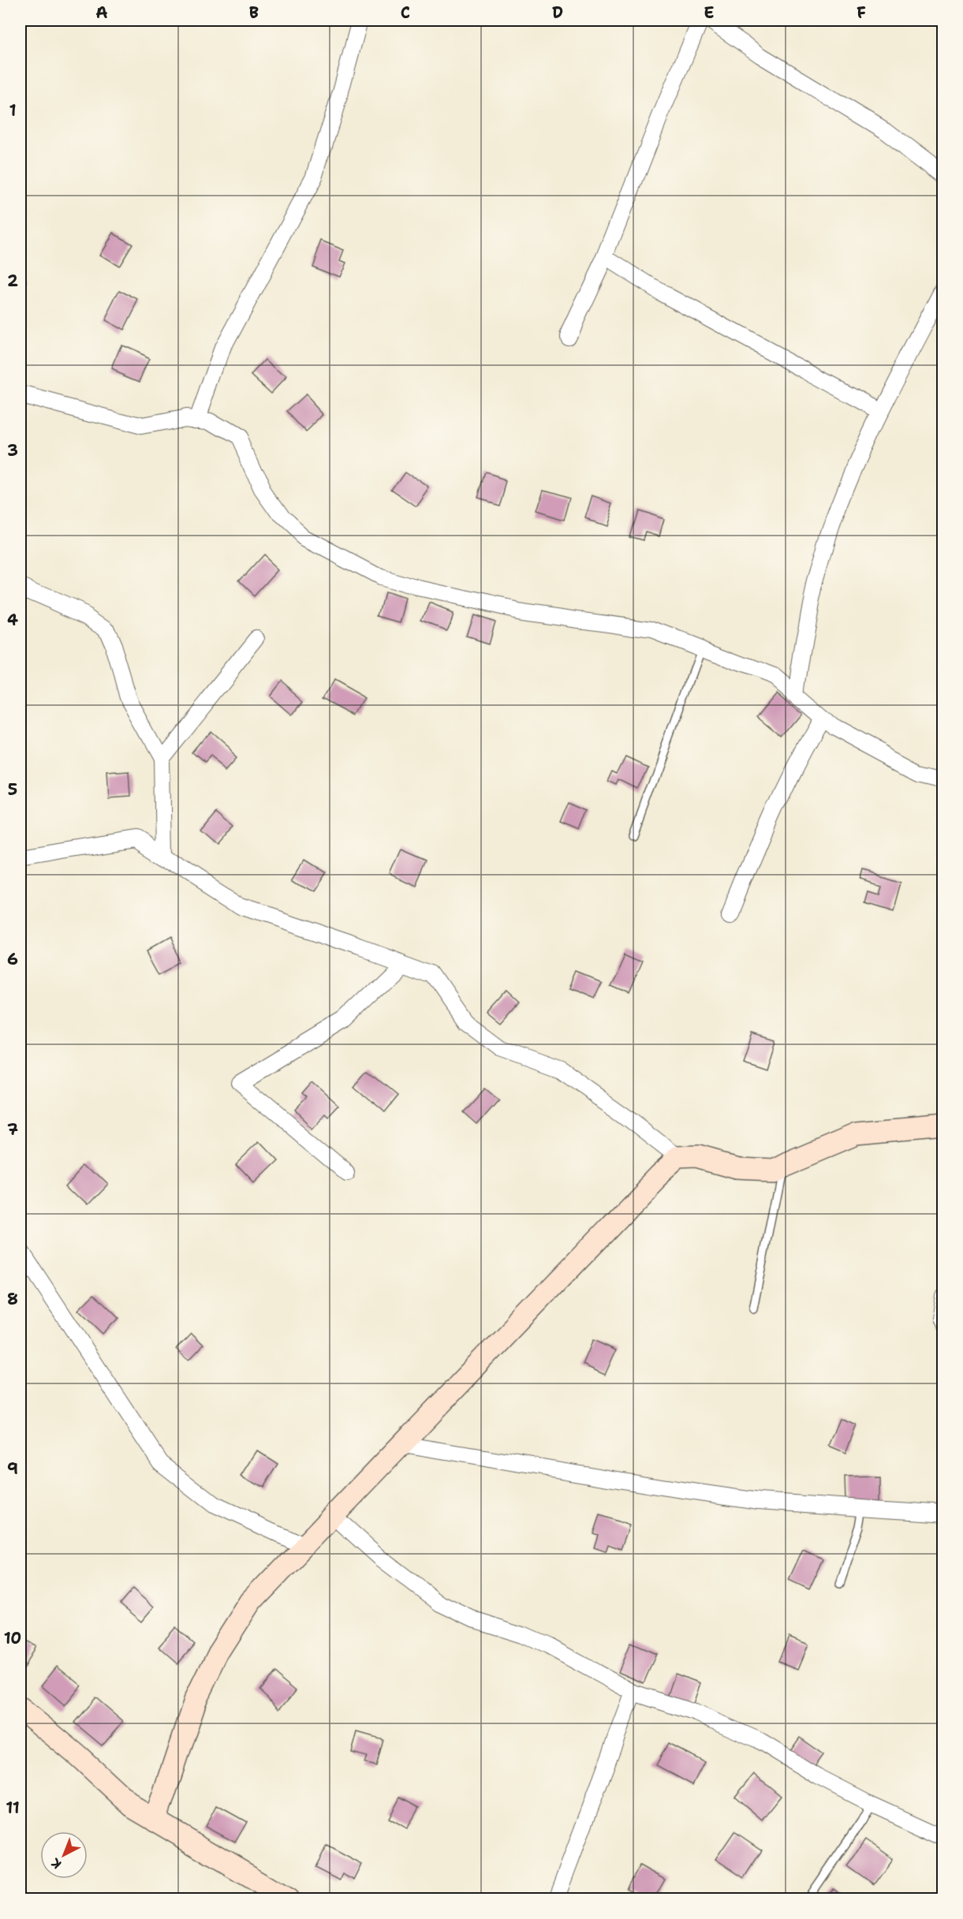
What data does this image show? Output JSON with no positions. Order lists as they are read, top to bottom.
{
  "north": "bottom left",
  "grid": {
    "columns": [
      "A",
      "B",
      "C",
      "D",
      "E",
      "F"
    ],
    "rows": [
      "1",
      "2",
      "3",
      "4",
      "5",
      "6",
      "7",
      "8",
      "9",
      "10",
      "11"
    ]
  }
}
